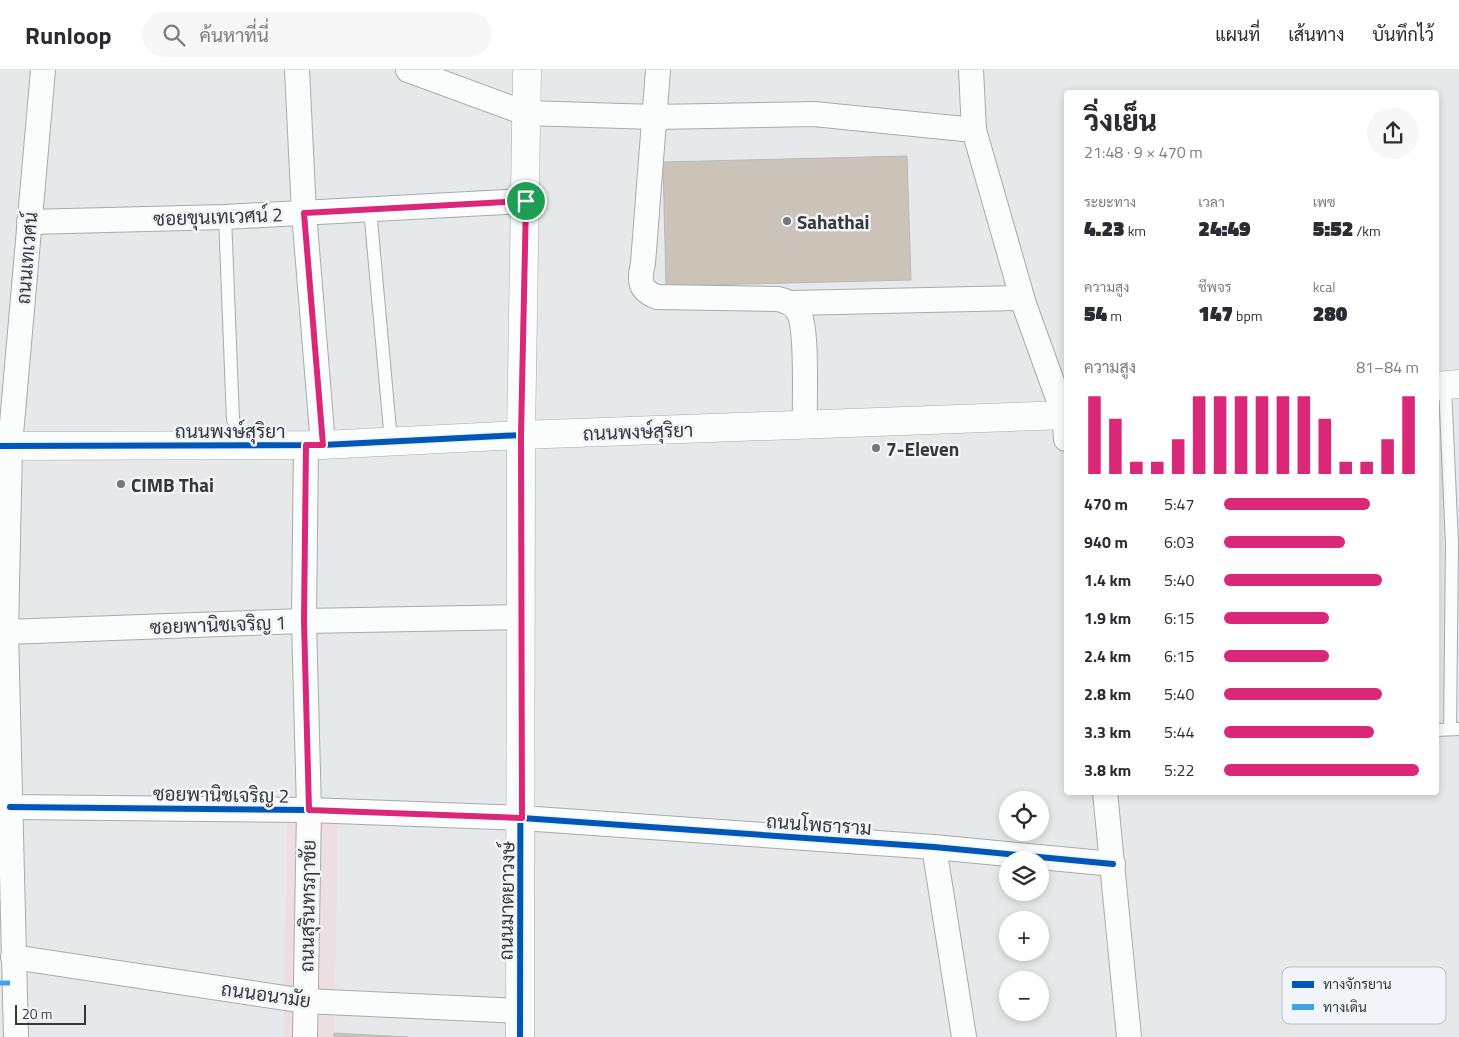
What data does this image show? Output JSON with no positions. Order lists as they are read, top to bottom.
{
  "streets": {
    "street": [
      "ซอยขุนเทเวศน์ 2",
      "ถนนเทเวศน์",
      "ถนนพงษ์สุริยา",
      "ซอยพานิชเจริญ 1",
      "ซอยพานิชเจริญ 2",
      "ถนนโพธาราม",
      "ถนนมาตยาวงษ์",
      "ถนนสุรินทรฦาชัย",
      "ถนนอนามัย"
    ]
  },
  "crossings": [
    ["ซอยขุนเทเวศน์ 2", "ถนนเทเวศน์"],
    ["ซอยขุนเทเวศน์ 2", "ถนนมาตยาวงษ์"],
    ["ซอยขุนเทเวศน์ 2", "ถนนสุรินทรฦาชัย"],
    ["ถนนเทเวศน์", "ถนนพงษ์สุริยา"],
    ["ถนนเทเวศน์", "ซอยพานิชเจริญ 1"],
    ["ถนนเทเวศน์", "ซอยพานิชเจริญ 2"],
    ["ถนนเทเวศน์", "ถนนอนามัย"],
    ["ถนนพงษ์สุริยา", "ถนนมาตยาวงษ์"],
    ["ถนนพงษ์สุริยา", "ถนนสุรินทรฦาชัย"],
    ["ซอยพานิชเจริญ 1", "ถนนมาตยาวงษ์"],
    ["ซอยพานิชเจริญ 1", "ถนนสุรินทรฦาชัย"],
    ["ซอยพานิชเจริญ 2", "ถนนโพธาราม"],
    ["ซอยพานิชเจริญ 2", "ถนนมาตยาวงษ์"],
    ["ซอยพานิชเจริญ 2", "ถนนสุรินทรฦาชัย"],
    ["ถนนโพธาราม", "ถนนมาตยาวงษ์"],
    ["ถนนมาตยาวงษ์", "ถนนอนามัย"],
    ["ถนนสุรินทรฦาชัย", "ถนนอนามัย"]
  ],
  "places": ["Sahathai", "7-Eleven", "CIMB Thai"],
  "legend": ["ทางจักรยาน", "ทางเดิน"],
  "scale_bar": "20 m",
  "page": {
    "header": "Runloop",
    "search": "ค้นหาที่นี่",
    "nav": ["แผนที่", "เส้นทาง", "บันทึกไว้"],
    "heading": ["วิ่งเย็น", "21:48 · 9 × 470 m"],
    "stats": [
      ["ระยะทาง", "4.23 km"],
      ["เวลา", "24:49"],
      ["เพซ", "5:52 /km"],
      ["ความสูง", "54 m"],
      ["ชีพจร", "147 bpm"],
      ["kcal", "280"]
    ],
    "chart": ["ความสูง", "81–84 m"],
    "list": [
      {
        "name": "470 m",
        "note": "5:47"
      },
      {
        "name": "940 m",
        "note": "6:03"
      },
      {
        "name": "1.4 km",
        "note": "5:40"
      },
      {
        "name": "1.9 km",
        "note": "6:15"
      },
      {
        "name": "2.4 km",
        "note": "6:15"
      },
      {
        "name": "2.8 km",
        "note": "5:40"
      },
      {
        "name": "3.3 km",
        "note": "5:44"
      },
      {
        "name": "3.8 km",
        "note": "5:22"
      }
    ],
    "map_buttons": ["+", "−"],
    "scale": "20 m"
  }
}
